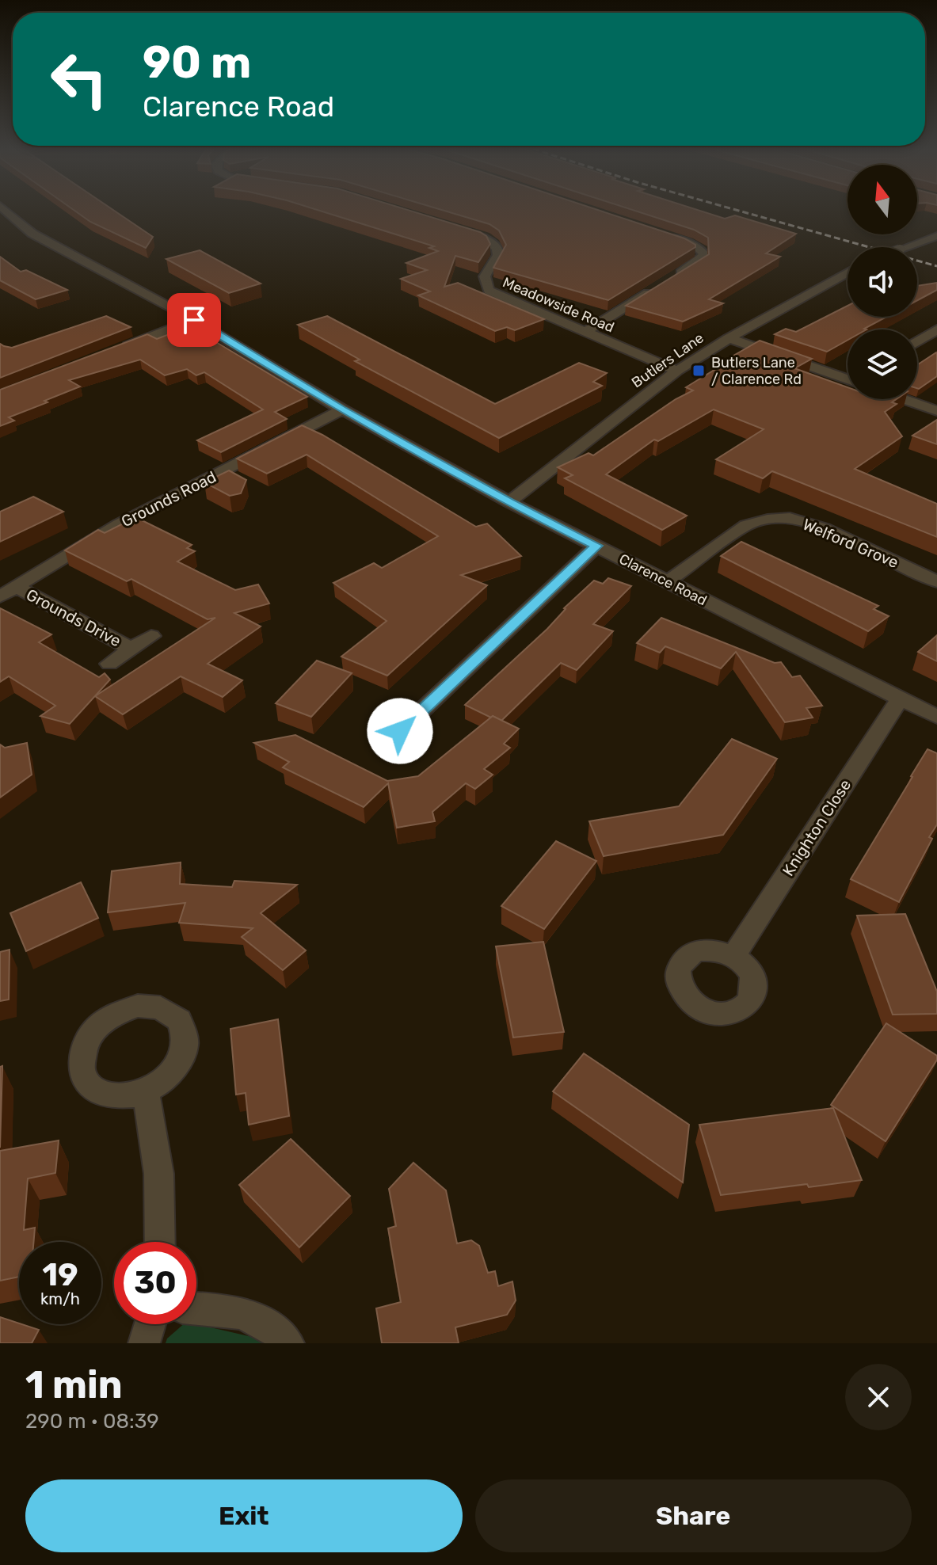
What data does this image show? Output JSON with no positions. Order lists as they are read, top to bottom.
{
  "streets": {
    "street": [
      "Meadowside Road",
      "Butlers Lane",
      "Grounds Road",
      "Welford Grove",
      "Clarence Road",
      "Grounds Drive",
      "Knighton Close"
    ]
  },
  "crossings": [
    ["Meadowside Road", "Butlers Lane"],
    ["Butlers Lane", "Clarence Road"],
    ["Grounds Road", "Clarence Road"],
    ["Grounds Road", "Grounds Drive"],
    ["Welford Grove", "Clarence Road"],
    ["Clarence Road", "Knighton Close"]
  ],
  "places": {
    "transit": ["Butlers Lane / Clarence Rd"]
  },
  "north": "top",
  "page": {
    "turn": ["90 m", "Clarence Road"],
    "speed": "19 km/h",
    "limit": "30",
    "heading": ["1 min", "290 m · 08:39"],
    "buttons": ["Exit", "Share"]
  }
}
